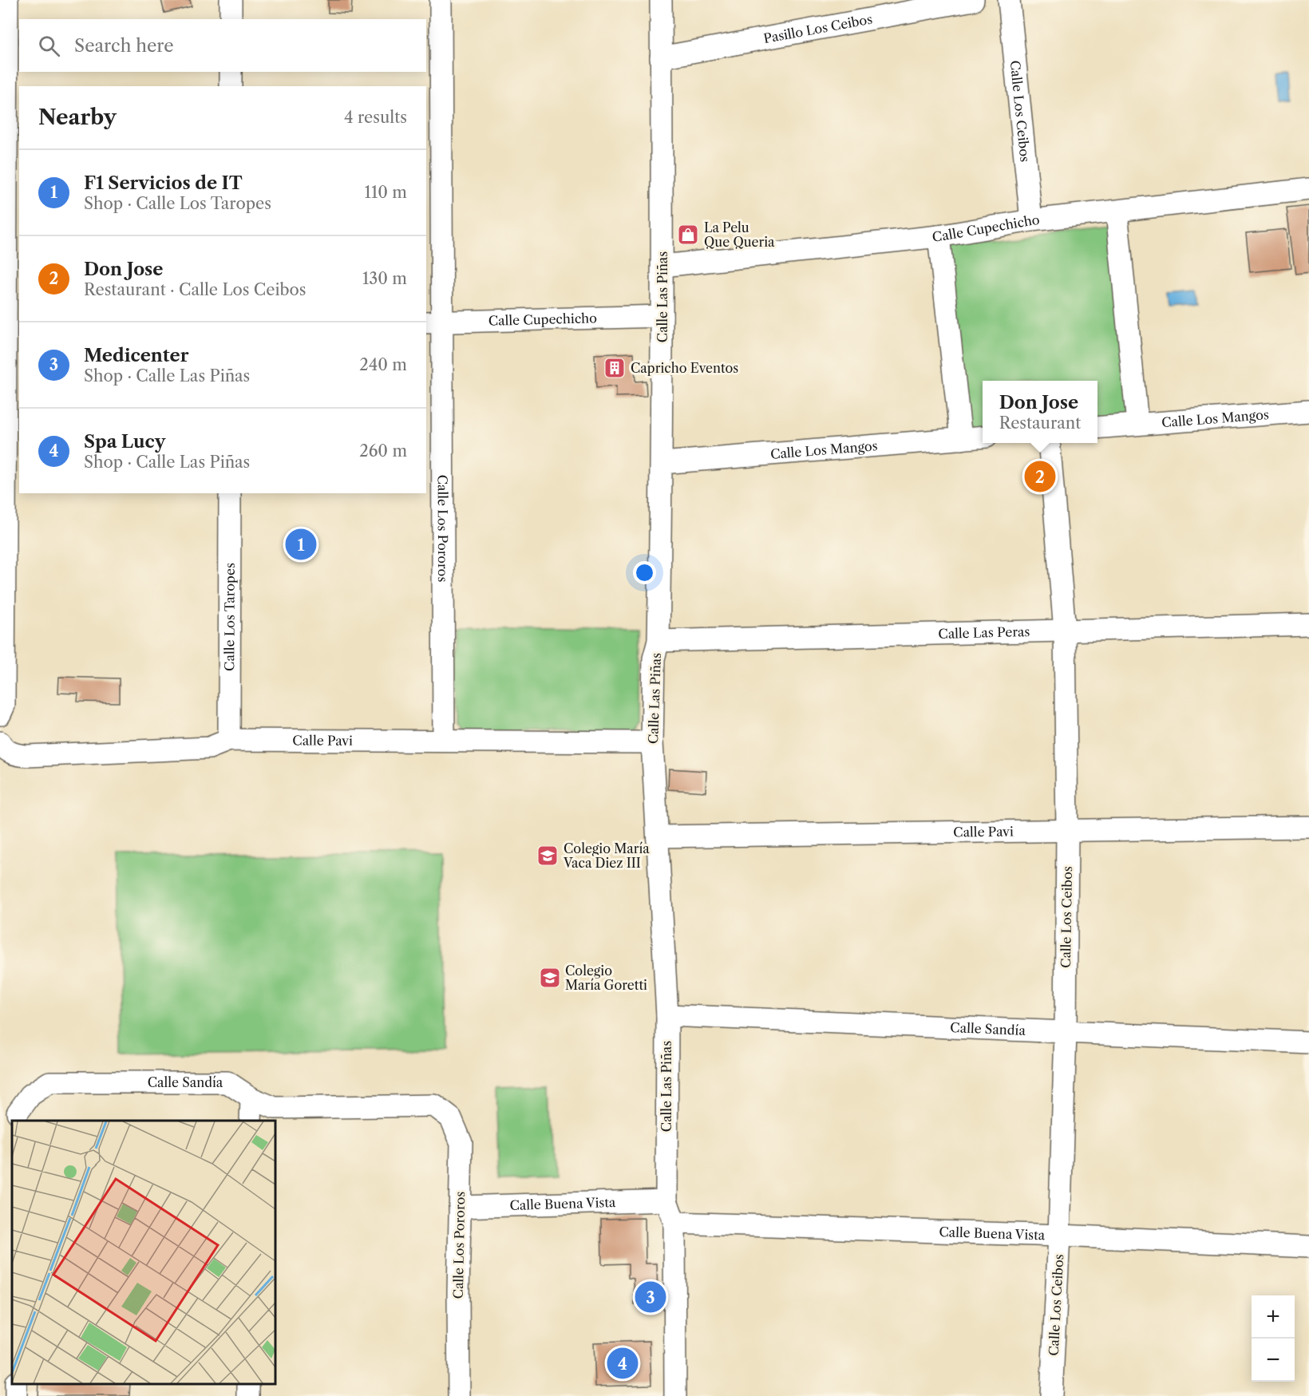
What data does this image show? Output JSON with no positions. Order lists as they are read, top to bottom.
{
  "streets": {
    "street": [
      "Pasillo Los Ceibos",
      "Calle Los Ceibos",
      "Calle Cupechicho",
      "Calle Las Piñas",
      "Calle Los Mangos",
      "Calle Los Pororos",
      "Calle Los Taropes",
      "Calle Las Peras",
      "Calle Pavi",
      "Calle Sandía",
      "Calle Buena Vista"
    ]
  },
  "crossings": [
    ["Pasillo Los Ceibos", "Calle Las Piñas"],
    ["Calle Los Ceibos", "Calle Cupechicho"],
    ["Calle Los Ceibos", "Calle Las Peras"],
    ["Calle Los Ceibos", "Calle Pavi"],
    ["Calle Los Ceibos", "Calle Sandía"],
    ["Calle Los Ceibos", "Calle Buena Vista"],
    ["Calle Cupechicho", "Calle Las Piñas"],
    ["Calle Cupechicho", "Calle Los Pororos"],
    ["Calle Las Piñas", "Calle Los Mangos"],
    ["Calle Las Piñas", "Calle Las Peras"],
    ["Calle Las Piñas", "Calle Pavi"],
    ["Calle Las Piñas", "Calle Sandía"],
    ["Calle Las Piñas", "Calle Buena Vista"],
    ["Calle Los Pororos", "Calle Pavi"],
    ["Calle Los Pororos", "Calle Sandía"],
    ["Calle Los Pororos", "Calle Buena Vista"],
    ["Calle Los Taropes", "Calle Pavi"]
  ],
  "places": {
    "shop": ["La Pelu Que Queria"],
    "building": ["Capricho Eventos"],
    "school or university": ["Colegio María Vaca Diez III", "Colegio María Goretti"]
  },
  "page": {
    "search": "Search here",
    "heading": ["Nearby", "4 results"],
    "list": [
      {
        "mark": "1",
        "name": "F1 Servicios de IT",
        "note": "Shop · Calle Los Taropes",
        "value": "110 m"
      },
      {
        "mark": "2",
        "name": "Don Jose",
        "note": "Restaurant · Calle Los Ceibos",
        "value": "130 m"
      },
      {
        "mark": "3",
        "name": "Medicenter",
        "note": "Shop · Calle Las Piñas",
        "value": "240 m"
      },
      {
        "mark": "4",
        "name": "Spa Lucy",
        "note": "Shop · Calle Las Piñas",
        "value": "260 m"
      }
    ],
    "popup": ["Don Jose", "Restaurant"],
    "pins": [
      "2",
      "1",
      "3",
      "4"
    ],
    "map_buttons": ["+", "−"]
  }
}
